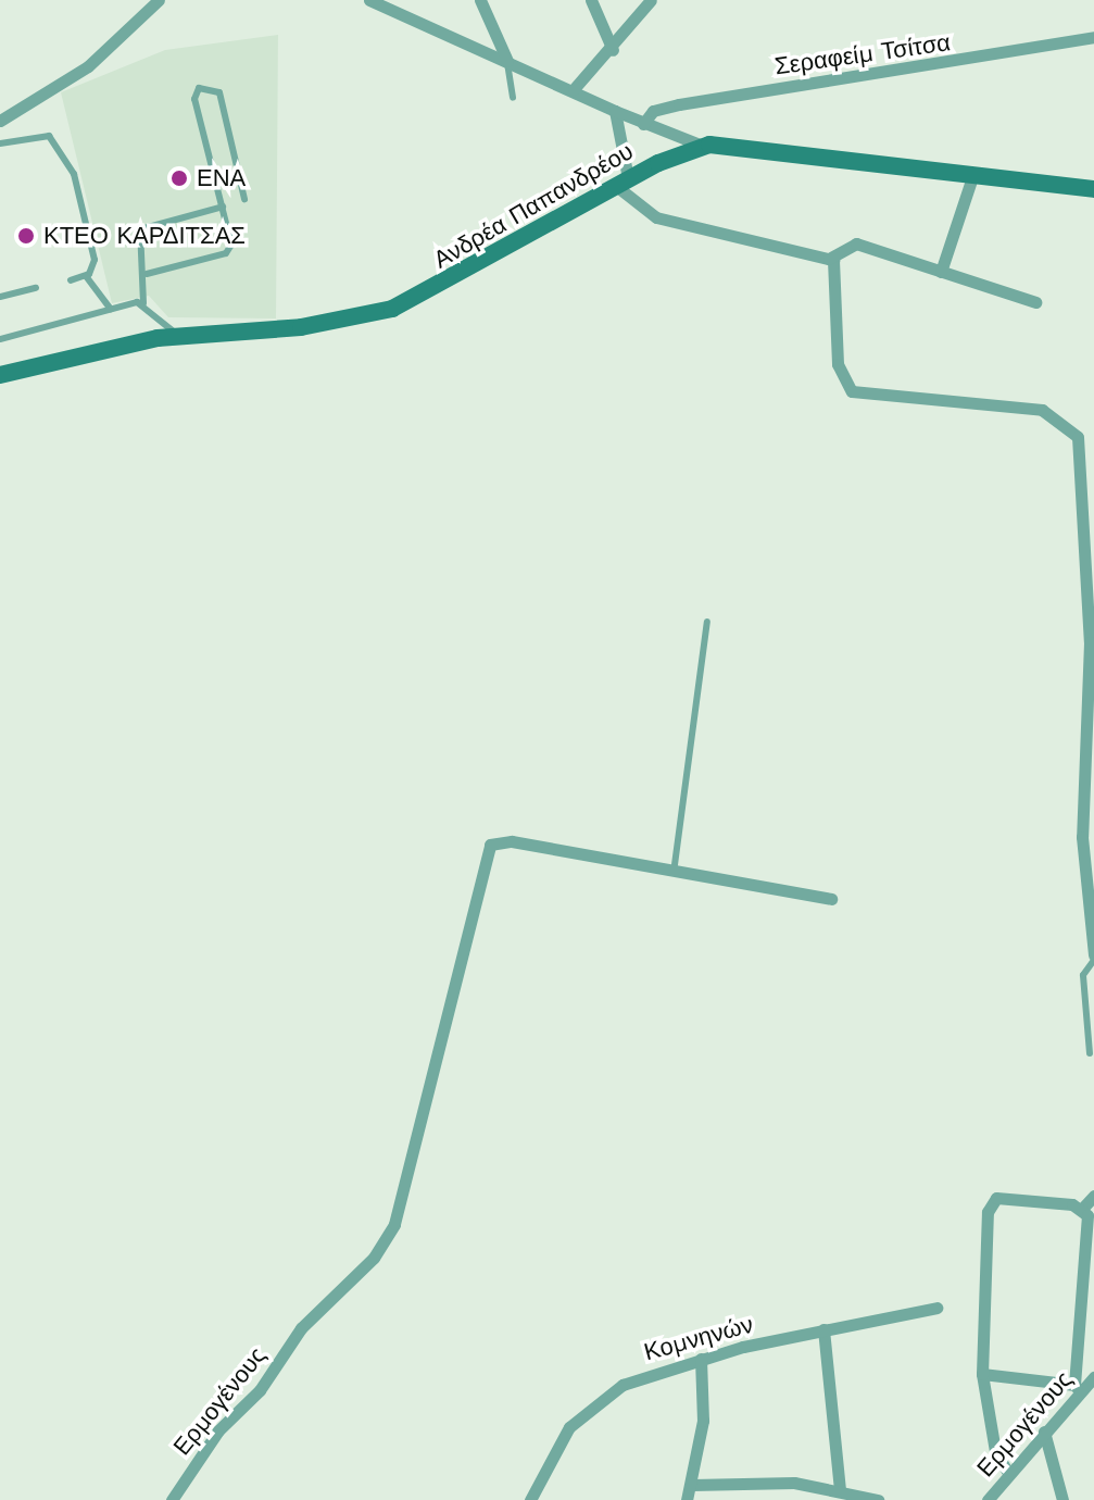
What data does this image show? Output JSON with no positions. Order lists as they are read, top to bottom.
{
  "streets": {
    "main road": ["Ανδρέα Παπανδρέου"],
    "street": ["Σεραφείμ Τσίτσα", "Κομνηνών", "Ερμογένους"]
  },
  "places": ["ΕΝΑ", "ΚΤΕΟ ΚΑΡΔΙΤΣΑΣ"]
}
